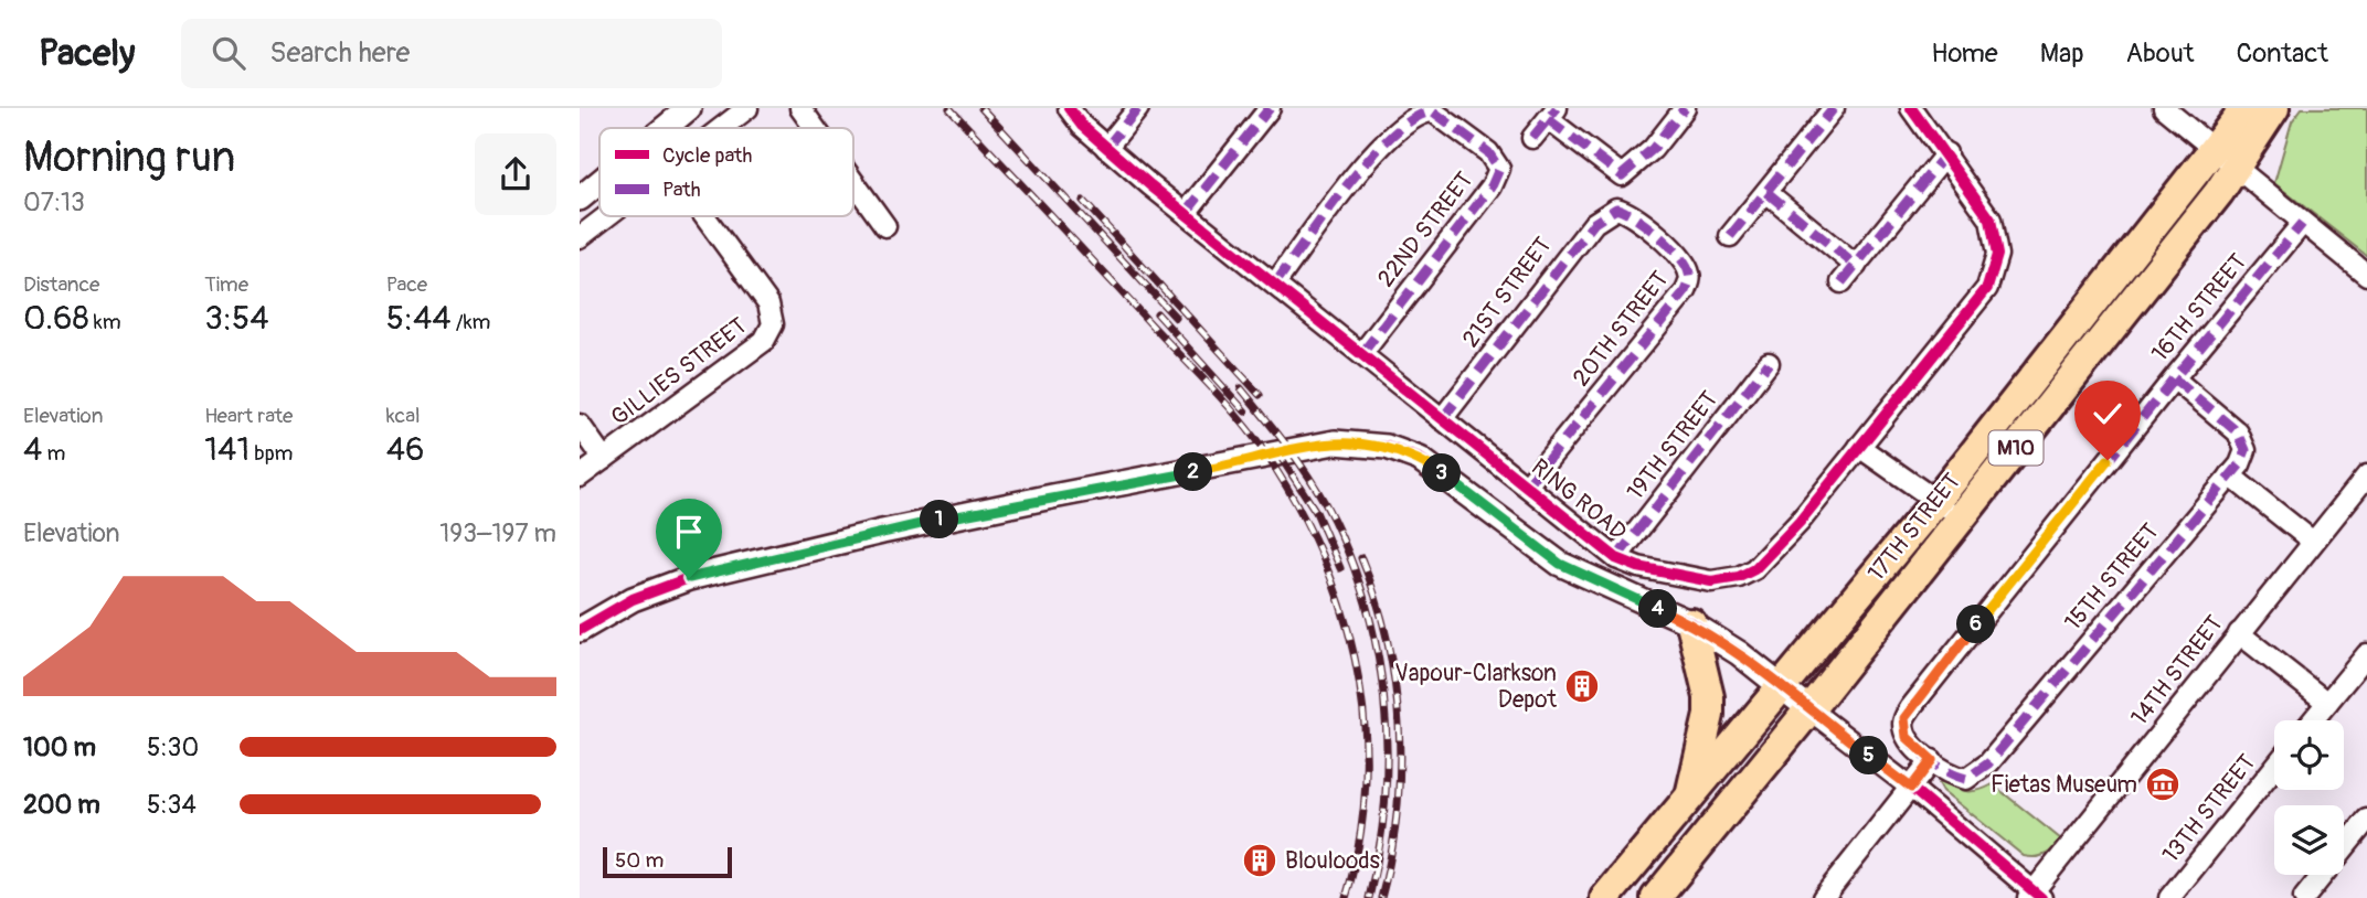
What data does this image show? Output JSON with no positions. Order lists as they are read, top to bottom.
{
  "streets": {
    "main road": ["M10", "17TH STREET"],
    "street": [
      "22ND STREET",
      "21ST STREET",
      "16TH STREET",
      "20TH STREET",
      "GILLIES STREET",
      "19TH STREET",
      "RING ROAD",
      "15TH STREET",
      "14TH STREET",
      "13TH STREET"
    ]
  },
  "crossings": [
    ["22ND STREET", "RING ROAD"],
    ["21ST STREET", "20TH STREET"],
    ["21ST STREET", "RING ROAD"],
    ["16TH STREET", "15TH STREET"],
    ["20TH STREET", "RING ROAD"],
    ["19TH STREET", "RING ROAD"],
    ["M10", "17TH STREET"]
  ],
  "places": {
    "building": ["Vapour-Clarkson Depot", "Blouloods"],
    "museum": ["Fietas Museum"]
  },
  "legend": ["Cycle path", "Path"],
  "scale_bar": "50 m",
  "page": {
    "header": "Pacely",
    "search": "Search here",
    "nav": [
      "Home",
      "Map",
      "About",
      "Contact"
    ],
    "heading": ["Morning run", "07:13"],
    "stats": [
      ["Distance", "0.68 km"],
      ["Time", "3:54"],
      ["Pace", "5:44 /km"],
      ["Elevation", "4 m"],
      ["Heart rate", "141 bpm"],
      ["kcal", "46"]
    ],
    "pins": [
      "2",
      "3",
      "1",
      "4",
      "6",
      "5"
    ],
    "chart": ["Elevation", "193–197 m"],
    "list": [
      {
        "name": "100 m",
        "note": "5:30"
      },
      {
        "name": "200 m",
        "note": "5:34"
      }
    ],
    "scale": "50 m"
  }
}
